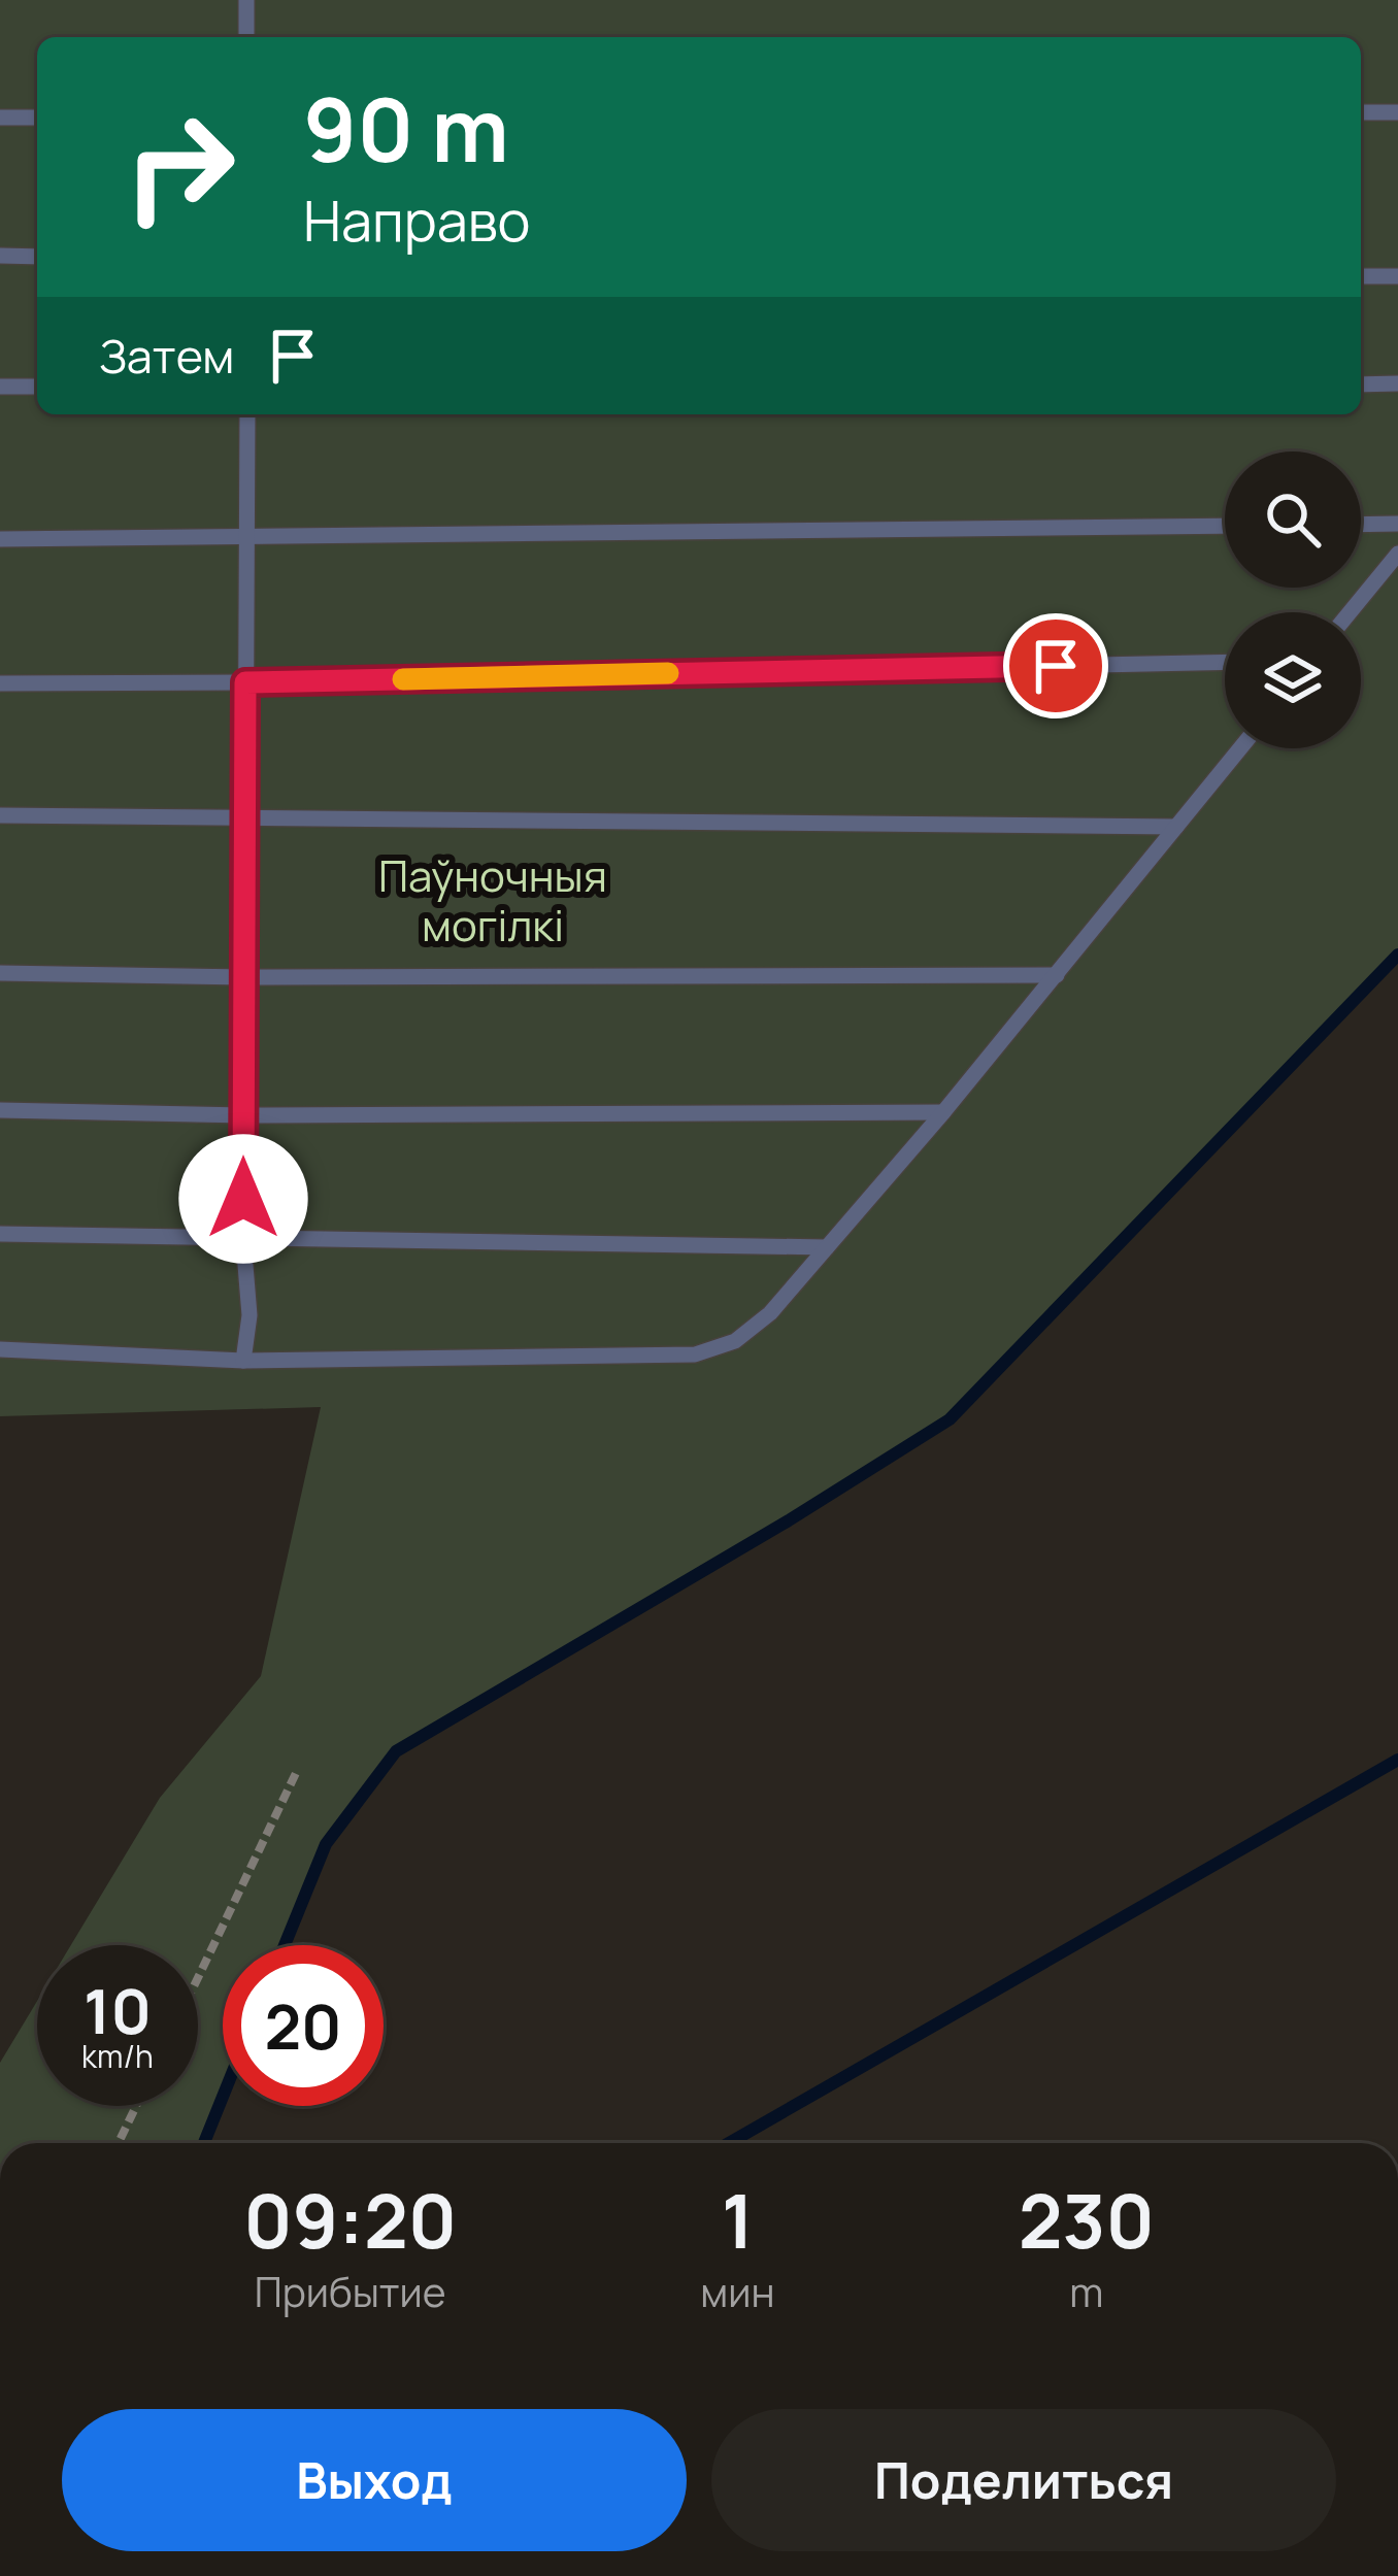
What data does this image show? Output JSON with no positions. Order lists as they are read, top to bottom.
{
  "parks": ["Паўночныя могілкі"],
  "page": {
    "turn": ["90 m", "Направо"],
    "then": "Затем",
    "speed": "10 km/h",
    "limit": "20",
    "eta": [
      "09:20",
      "Прибытие",
      "1",
      "мин",
      "230",
      "m"
    ],
    "buttons": ["Выход", "Поделиться"]
  }
}
